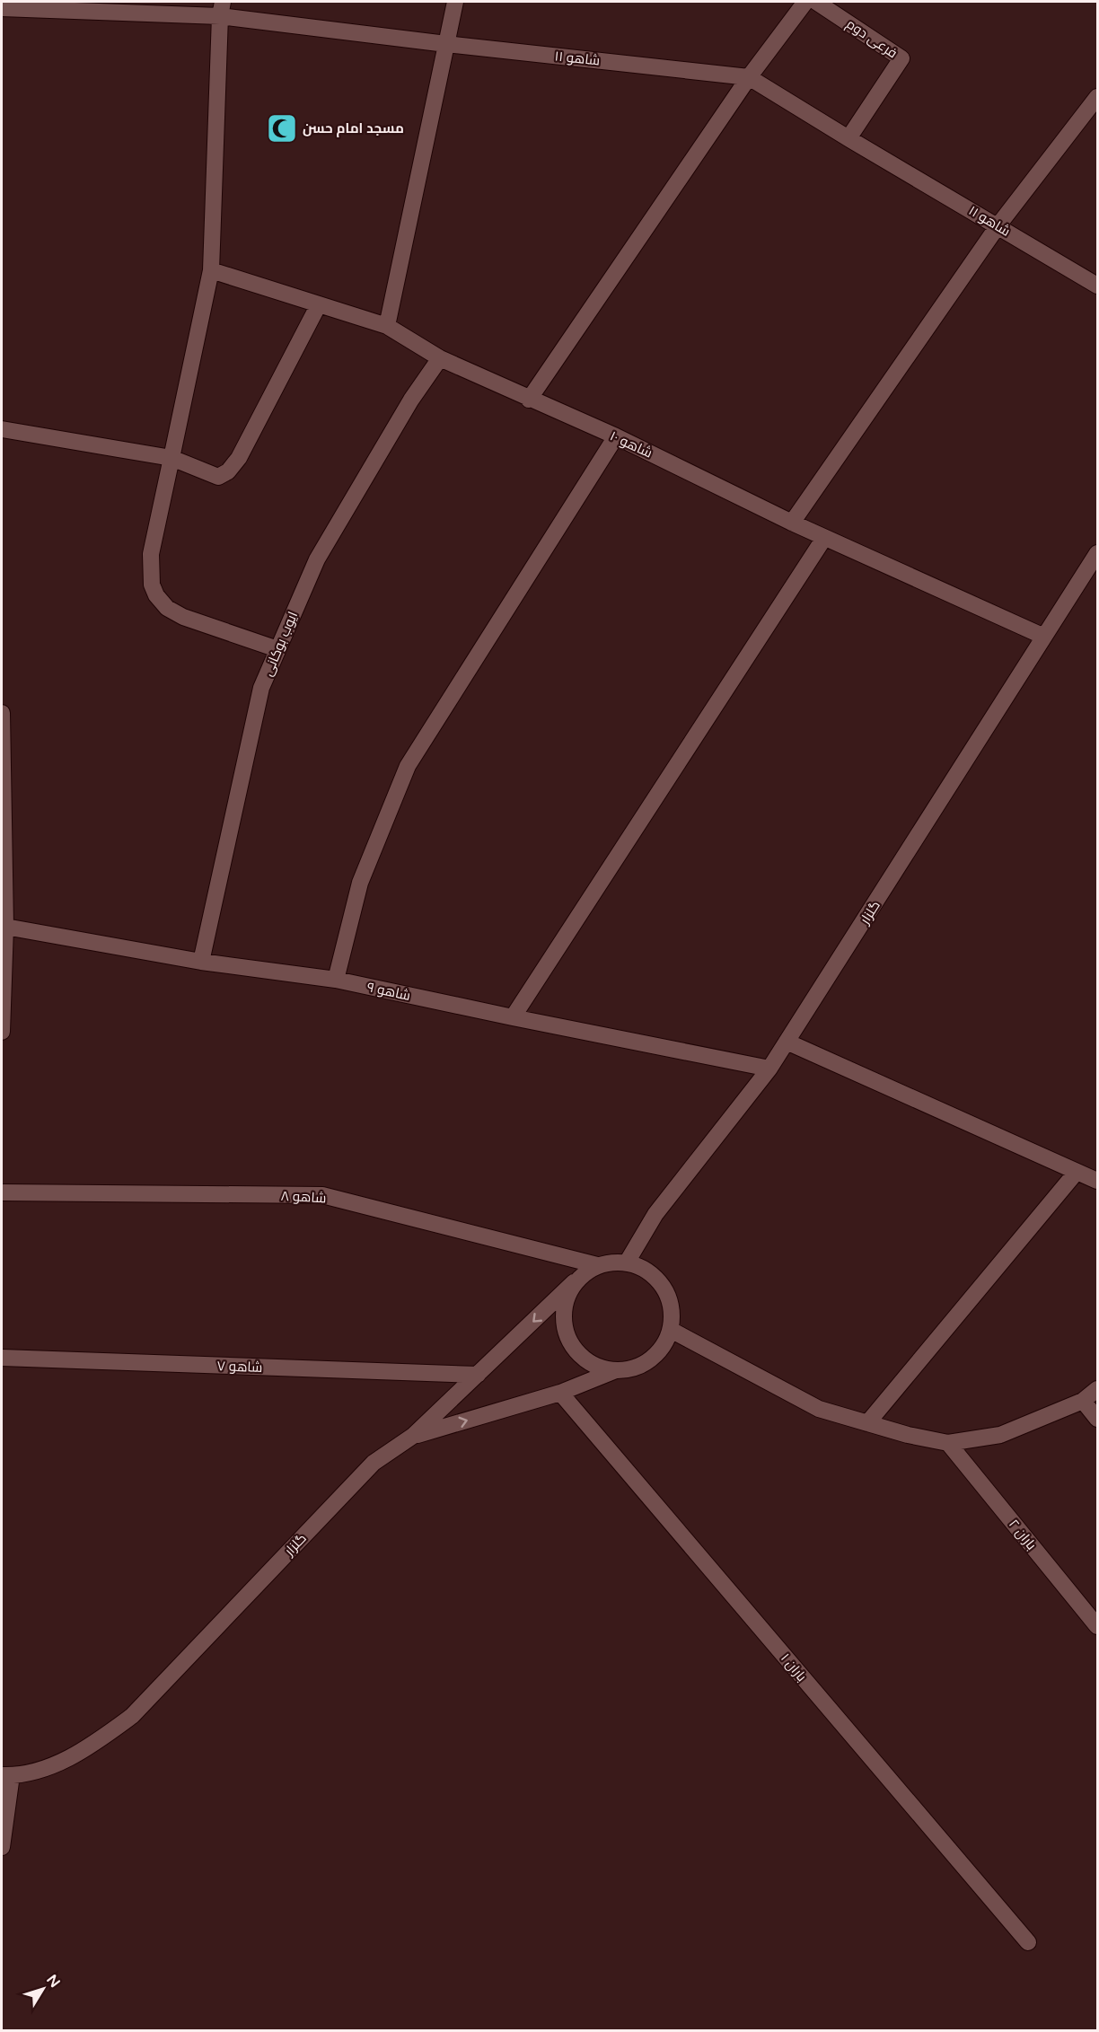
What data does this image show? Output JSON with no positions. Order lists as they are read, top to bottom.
{
  "streets": {
    "street": [
      "فرعی دوم",
      "شاهو ۱۱",
      "شاهو ۱۰",
      "ایوب بوکانی",
      "گلزار",
      "شاهو ۹",
      "شاهو ۸",
      "شاهو ۷",
      "باران ۲",
      "باران ۱"
    ]
  },
  "crossings": [
    ["فرعی دوم", "شاهو ۱۱"],
    ["شاهو ۱۰", "ایوب بوکانی"],
    ["شاهو ۱۰", "گلزار"],
    ["ایوب بوکانی", "شاهو ۹"],
    ["گلزار", "شاهو ۹"],
    ["گلزار", "شاهو ۸"],
    ["گلزار", "شاهو ۷"]
  ],
  "places": {
    "mosque": ["مسجد امام حسن"]
  },
  "north": "top right"
}
